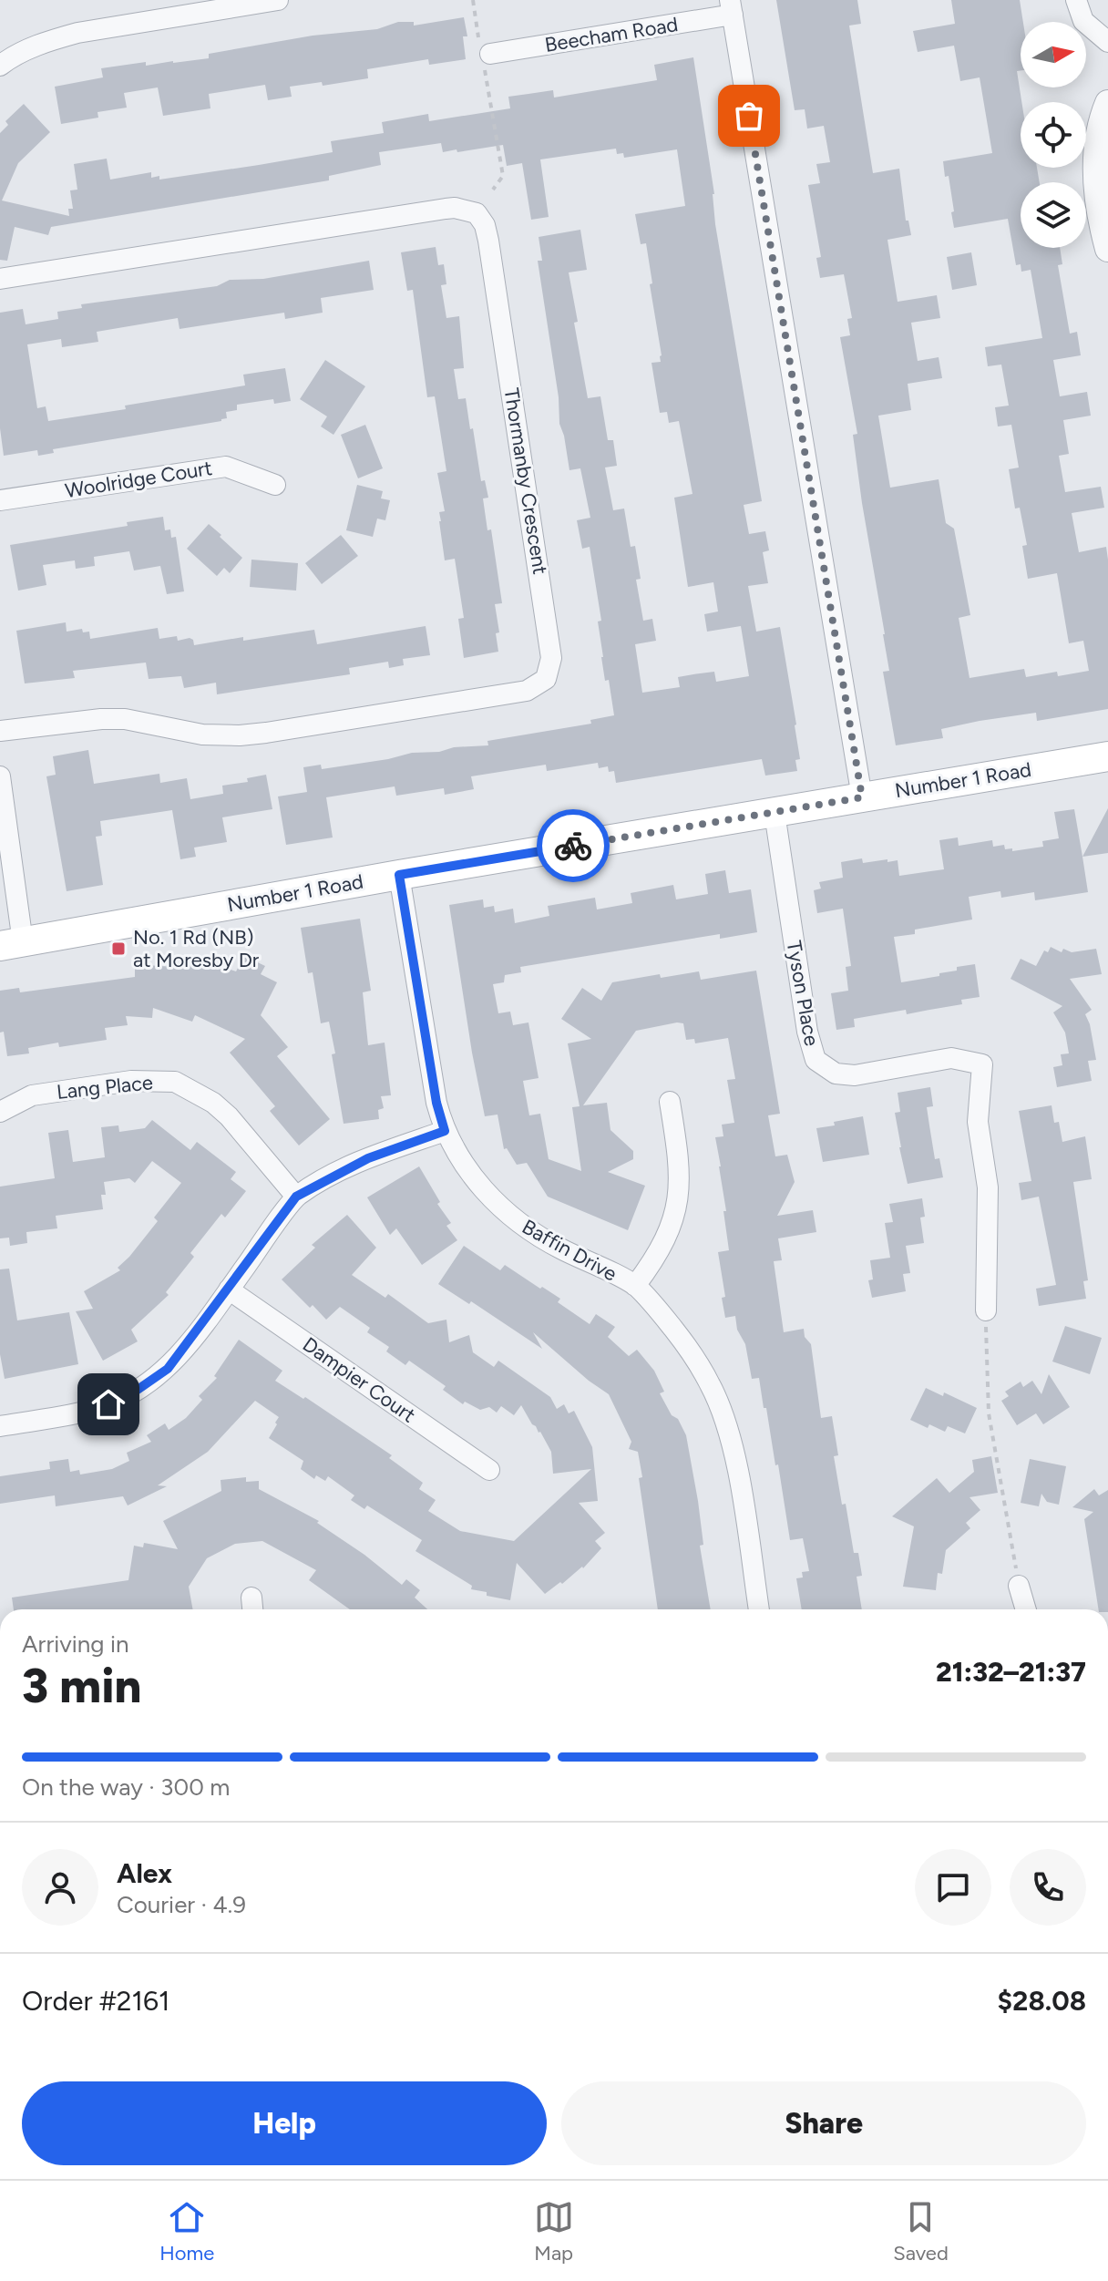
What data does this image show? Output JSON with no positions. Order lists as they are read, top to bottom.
{
  "streets": {
    "main road": ["Number 1 Road"],
    "street": [
      "Beecham Road",
      "Woolridge Court",
      "Thormanby Crescent",
      "Tyson Place",
      "Lang Place",
      "Baffin Drive",
      "Dampier Court"
    ]
  },
  "crossings": [
    ["Number 1 Road", "Tyson Place"],
    ["Number 1 Road", "Baffin Drive"]
  ],
  "places": {
    "transit": ["No. 1 Rd (NB) at Moresby Dr"]
  },
  "north": "right",
  "page": {
    "heading": ["3 min", "Arriving in", "21:32–21:37"],
    "panel": [
      "Alex",
      "Courier · 4.9",
      "Order #2161",
      "$28.08"
    ],
    "bar": "On the way · 300 m",
    "buttons": ["Help", "Share"],
    "tabs": ["Home", "Map", "Saved"]
  }
}
